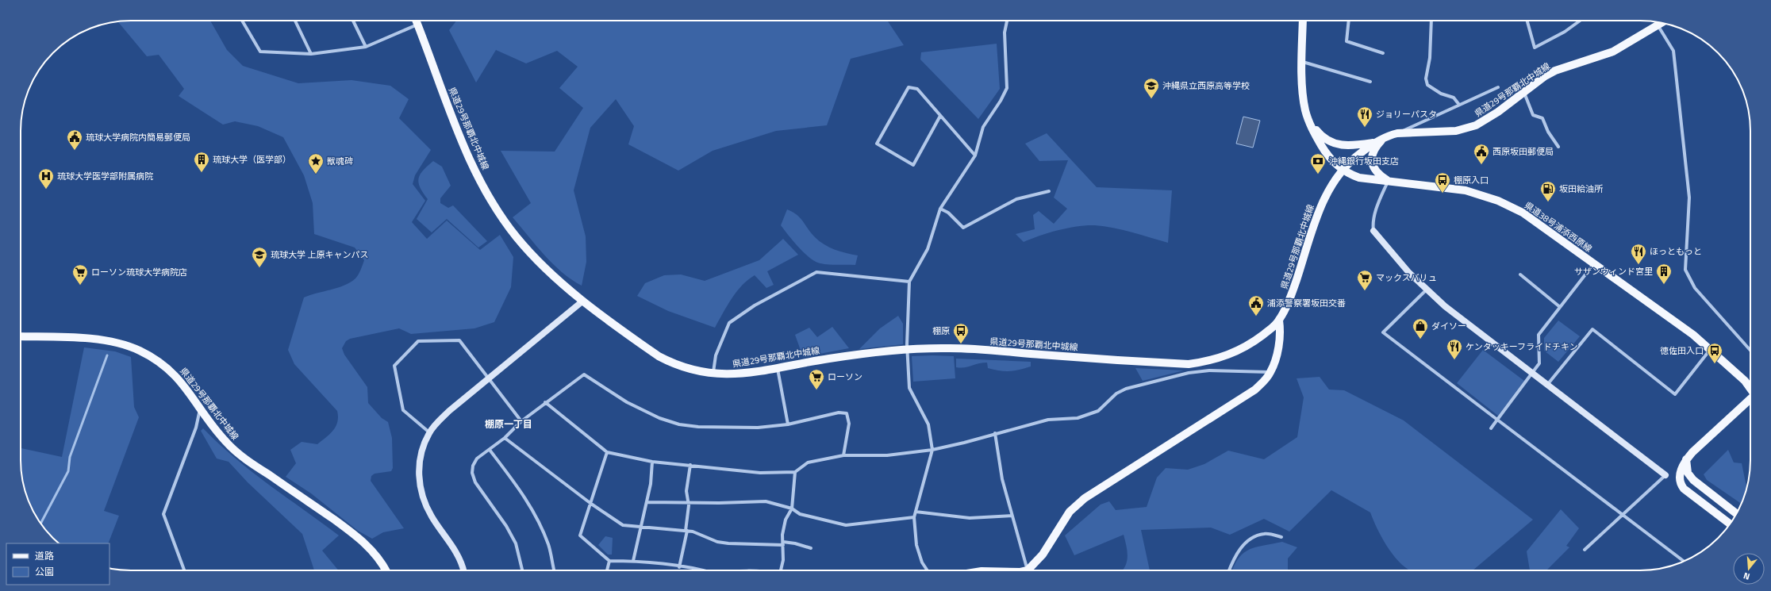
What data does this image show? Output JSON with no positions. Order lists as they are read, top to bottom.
{
  "streets": {
    "main road": ["県道29号那覇北中城線", "県道38号浦添西原線"]
  },
  "crossings": [
    ["県道29号那覇北中城線", "県道38号浦添西原線"]
  ],
  "districts": ["棚原一丁目"],
  "places": {
    "school or university": ["沖縄県立西原高等学校", "琉球大学 上原キャンパス"],
    "restaurant": ["ジョリーパスタ", "ほっともっと", "ケンタッキーフライドチキン"],
    "public building": ["琉球大学病院内簡易郵便局", "西原坂田郵便局", "浦添警察署坂田交番"],
    "building": ["琉球大学（医学部）", "サザンウィンド宮里"],
    "place": ["獣魂碑"],
    "bank": ["沖縄銀行坂田支店"],
    "hospital": ["琉球大学医学部附属病院"],
    "bus stop": ["棚原入口", "棚原", "徳佐田入口"],
    "fuel station": ["坂田給油所"],
    "supermarket": ["ローソン琉球大学病院店", "マックスバリュ", "ローソン"],
    "shop": ["ダイソー"]
  },
  "legend": ["道路", "公園"],
  "north": "bottom"
}
